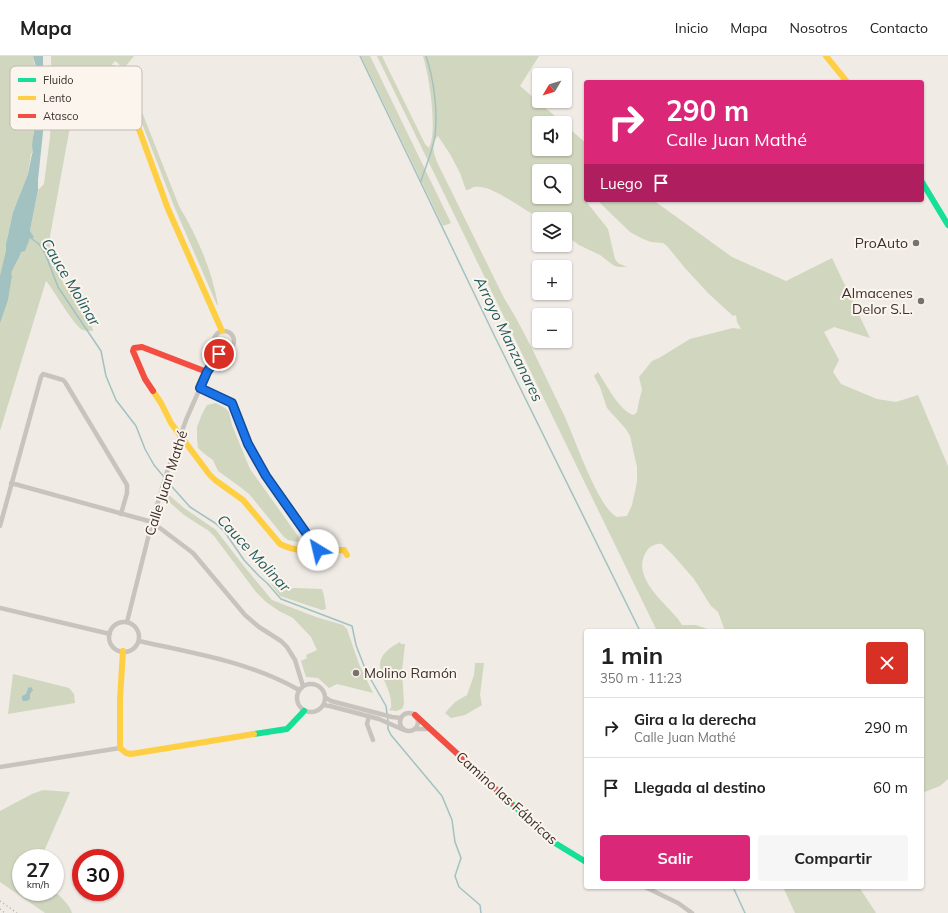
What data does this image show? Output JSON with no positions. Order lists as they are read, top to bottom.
{
  "streets": {
    "main road": ["Camino las Fábricas"],
    "street": ["Calle Juan Mathé"]
  },
  "water": ["Cauce Molinar", "Arroyo Manzanares"],
  "places": ["ProAuto", "Almacenes Delor S.L.", "Molino Ramón"],
  "legend": ["Fluido", "Lento", "Atasco"],
  "north": "bottom left",
  "page": {
    "header": "Mapa",
    "nav": [
      "Inicio",
      "Mapa",
      "Nosotros",
      "Contacto"
    ],
    "map_buttons": ["+", "−"],
    "turn": ["290 m", "Calle Juan Mathé"],
    "then": "Luego",
    "heading": ["1 min", "350 m · 11:23"],
    "list": [
      {
        "name": "Gira a la derecha",
        "note": "Calle Juan Mathé",
        "value": "290 m"
      },
      {
        "name": "Llegada al destino",
        "value": "60 m"
      }
    ],
    "buttons": ["Salir", "Compartir"],
    "speed": "27 km/h",
    "limit": "30"
  }
}
